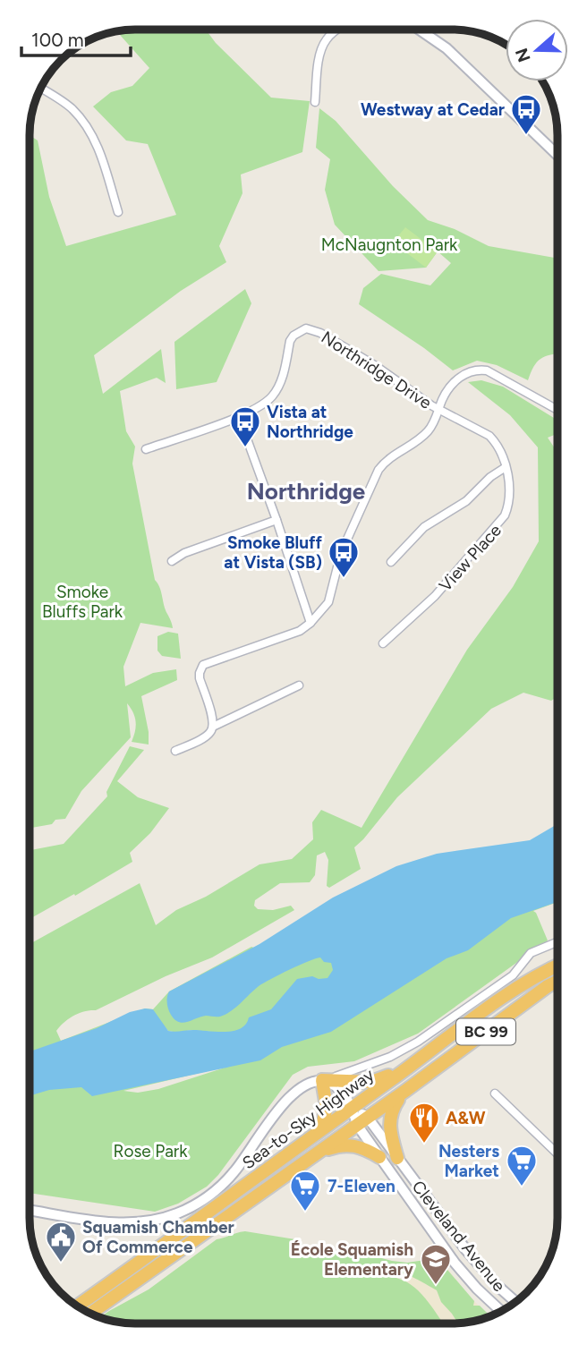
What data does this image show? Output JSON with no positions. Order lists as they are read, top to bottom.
{
  "streets": {
    "highway": ["BC 99", "Sea-to-Sky Highway"],
    "street": ["Northridge Drive", "View Place", "Cleveland Avenue"]
  },
  "crossings": [
    ["Northridge Drive", "View Place"],
    ["Sea-to-Sky Highway", "Cleveland Avenue"]
  ],
  "districts": ["Northridge"],
  "parks": ["McNaugnton Park", "Smoke Bluffs Park", "Rose Park"],
  "places": {
    "bus stop": ["Westway at Cedar", "Vista at Northridge", "Smoke Bluff at Vista (SB)"],
    "restaurant": ["A&W"],
    "supermarket": ["Nesters Market", "7-Eleven"],
    "public building": ["Squamish Chamber Of Commerce"],
    "school or university": ["École Squamish Elementary"]
  },
  "scale_bar": "100 m",
  "north": "left"
}
